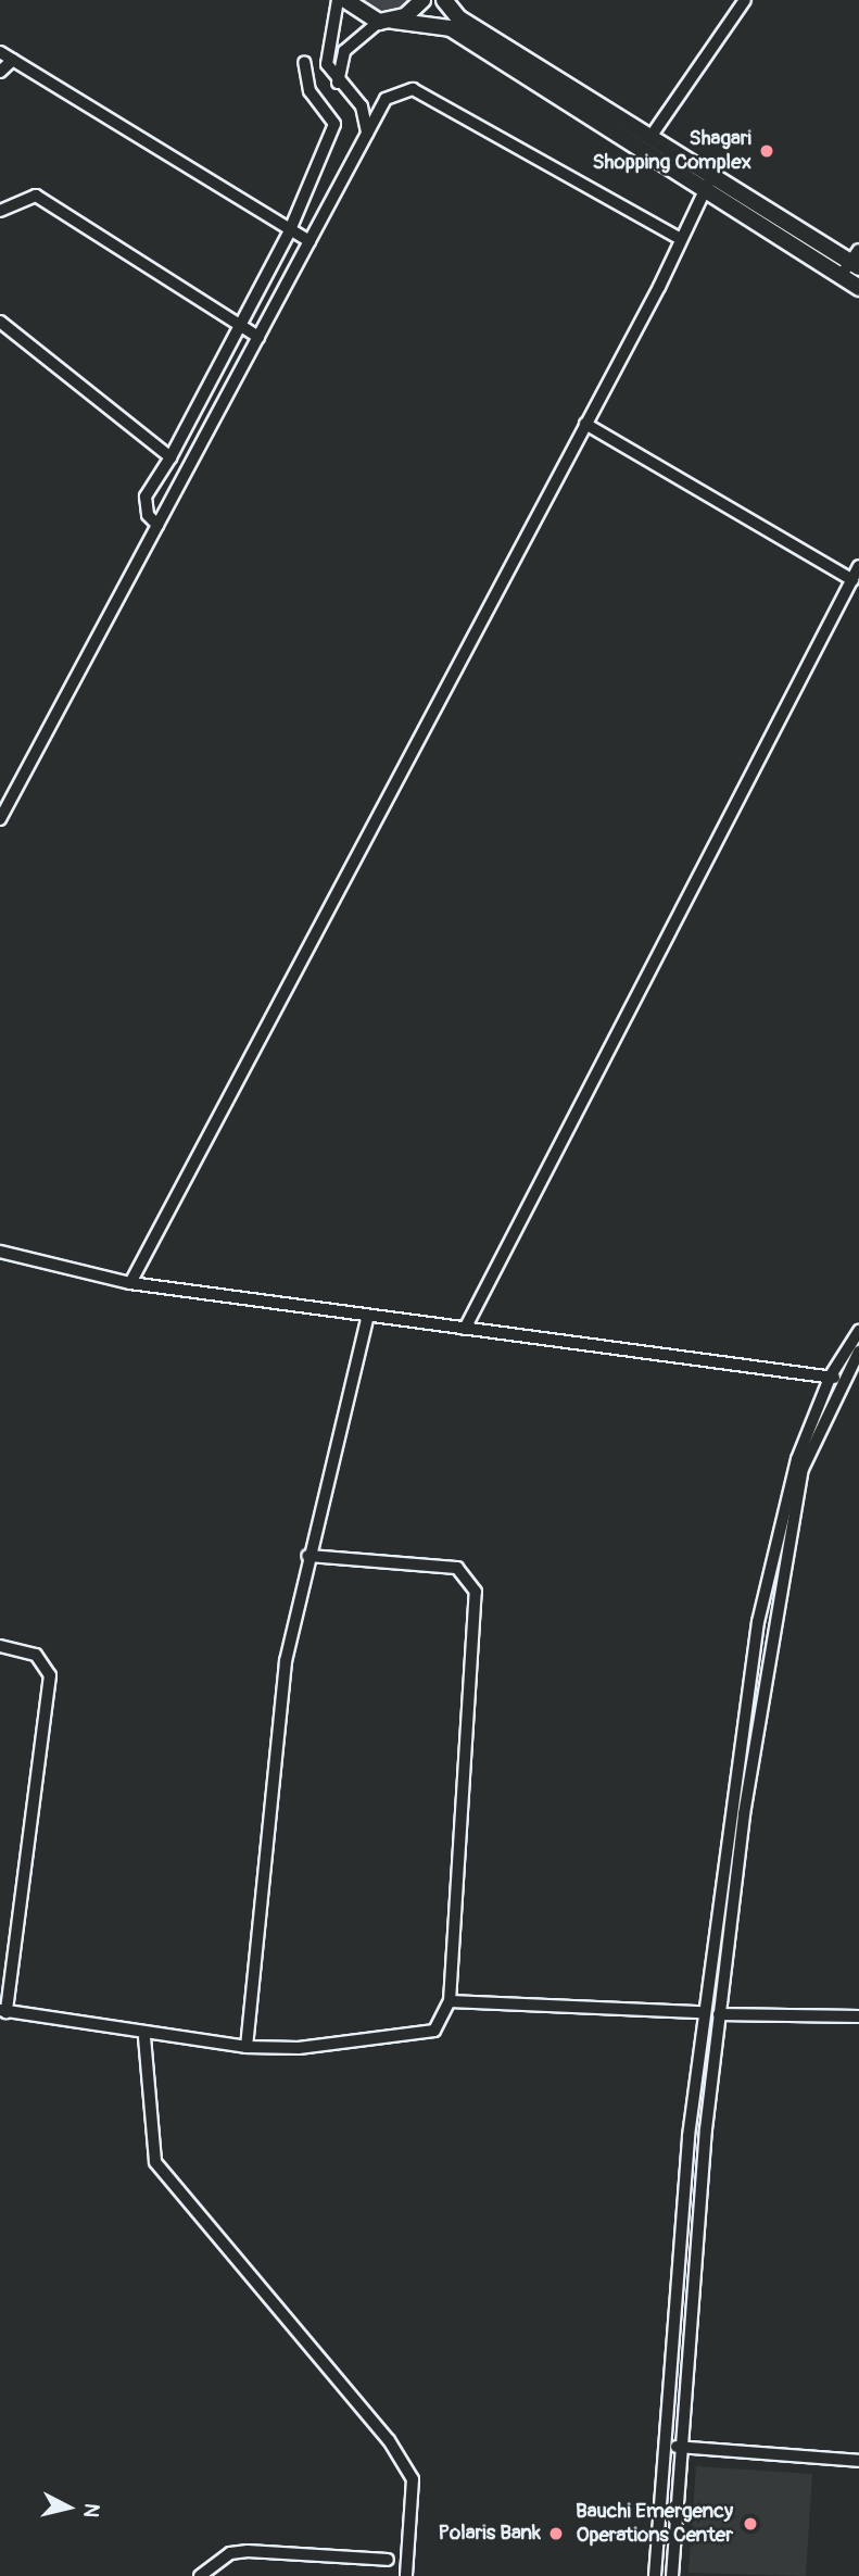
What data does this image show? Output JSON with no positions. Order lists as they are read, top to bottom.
{
  "places": ["Shagari Shopping Complex", "Bauchi Emergency Operations Center", "Polaris Bank"],
  "north": "right"
}
